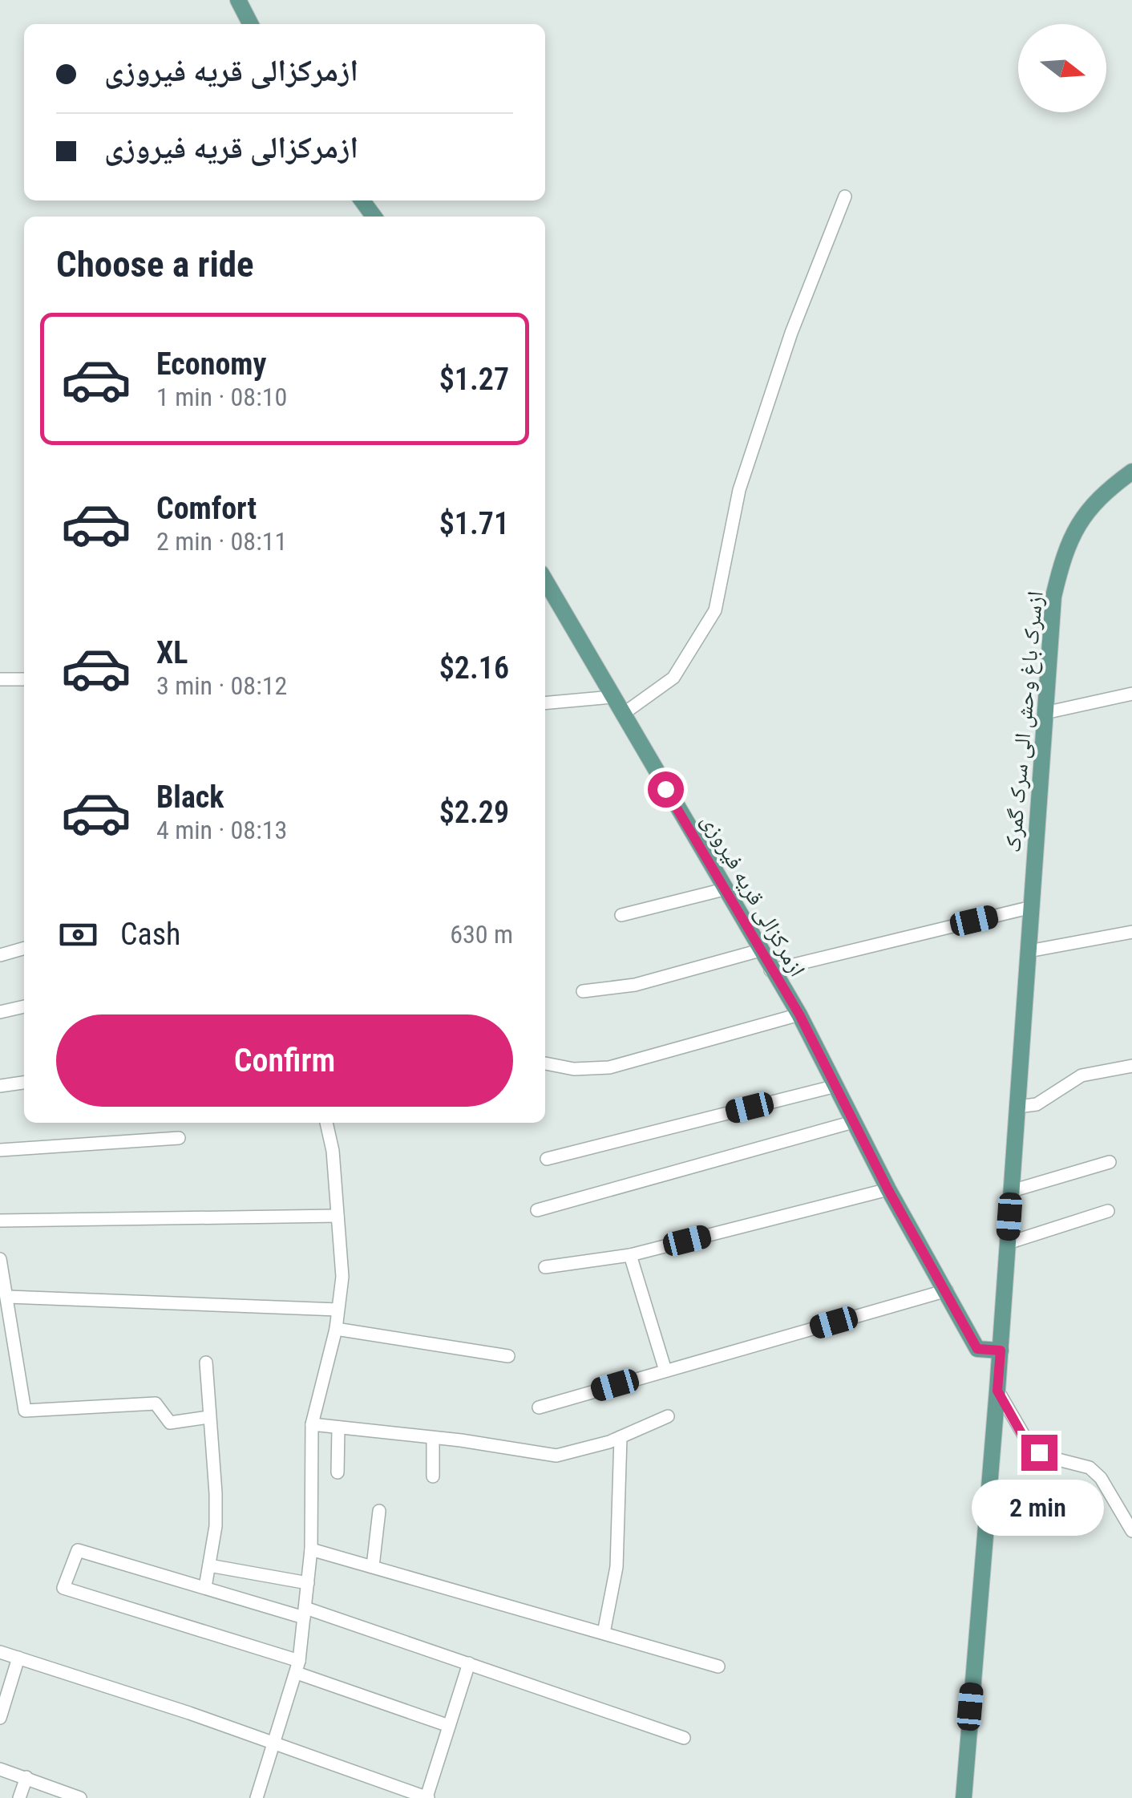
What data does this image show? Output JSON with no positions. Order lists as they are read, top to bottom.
{
  "streets": {
    "main road": ["ازسرک باغ وحش الی سرک گمرک", "ازمرکزالی قریه فیروزی"]
  },
  "crossings": [
    ["ازسرک باغ وحش الی سرک گمرک", "ازمرکزالی قریه فیروزی"]
  ],
  "north": "right",
  "page": {
    "banner": ["ازمرکزالی قریه فیروزی", "ازمرکزالی قریه فیروزی"],
    "heading": "Choose a ride",
    "list": [
      {
        "name": "Economy",
        "note": "1 min · 08:10",
        "value": "$1.27"
      },
      {
        "name": "Comfort",
        "note": "2 min · 08:11",
        "value": "$1.71"
      },
      {
        "name": "XL",
        "note": "3 min · 08:12",
        "value": "$2.16"
      },
      {
        "name": "Black",
        "note": "4 min · 08:13",
        "value": "$2.29"
      }
    ],
    "pay": ["Cash", "630 m"],
    "buttons": "Confirm",
    "bubble": "2 min"
  }
}
